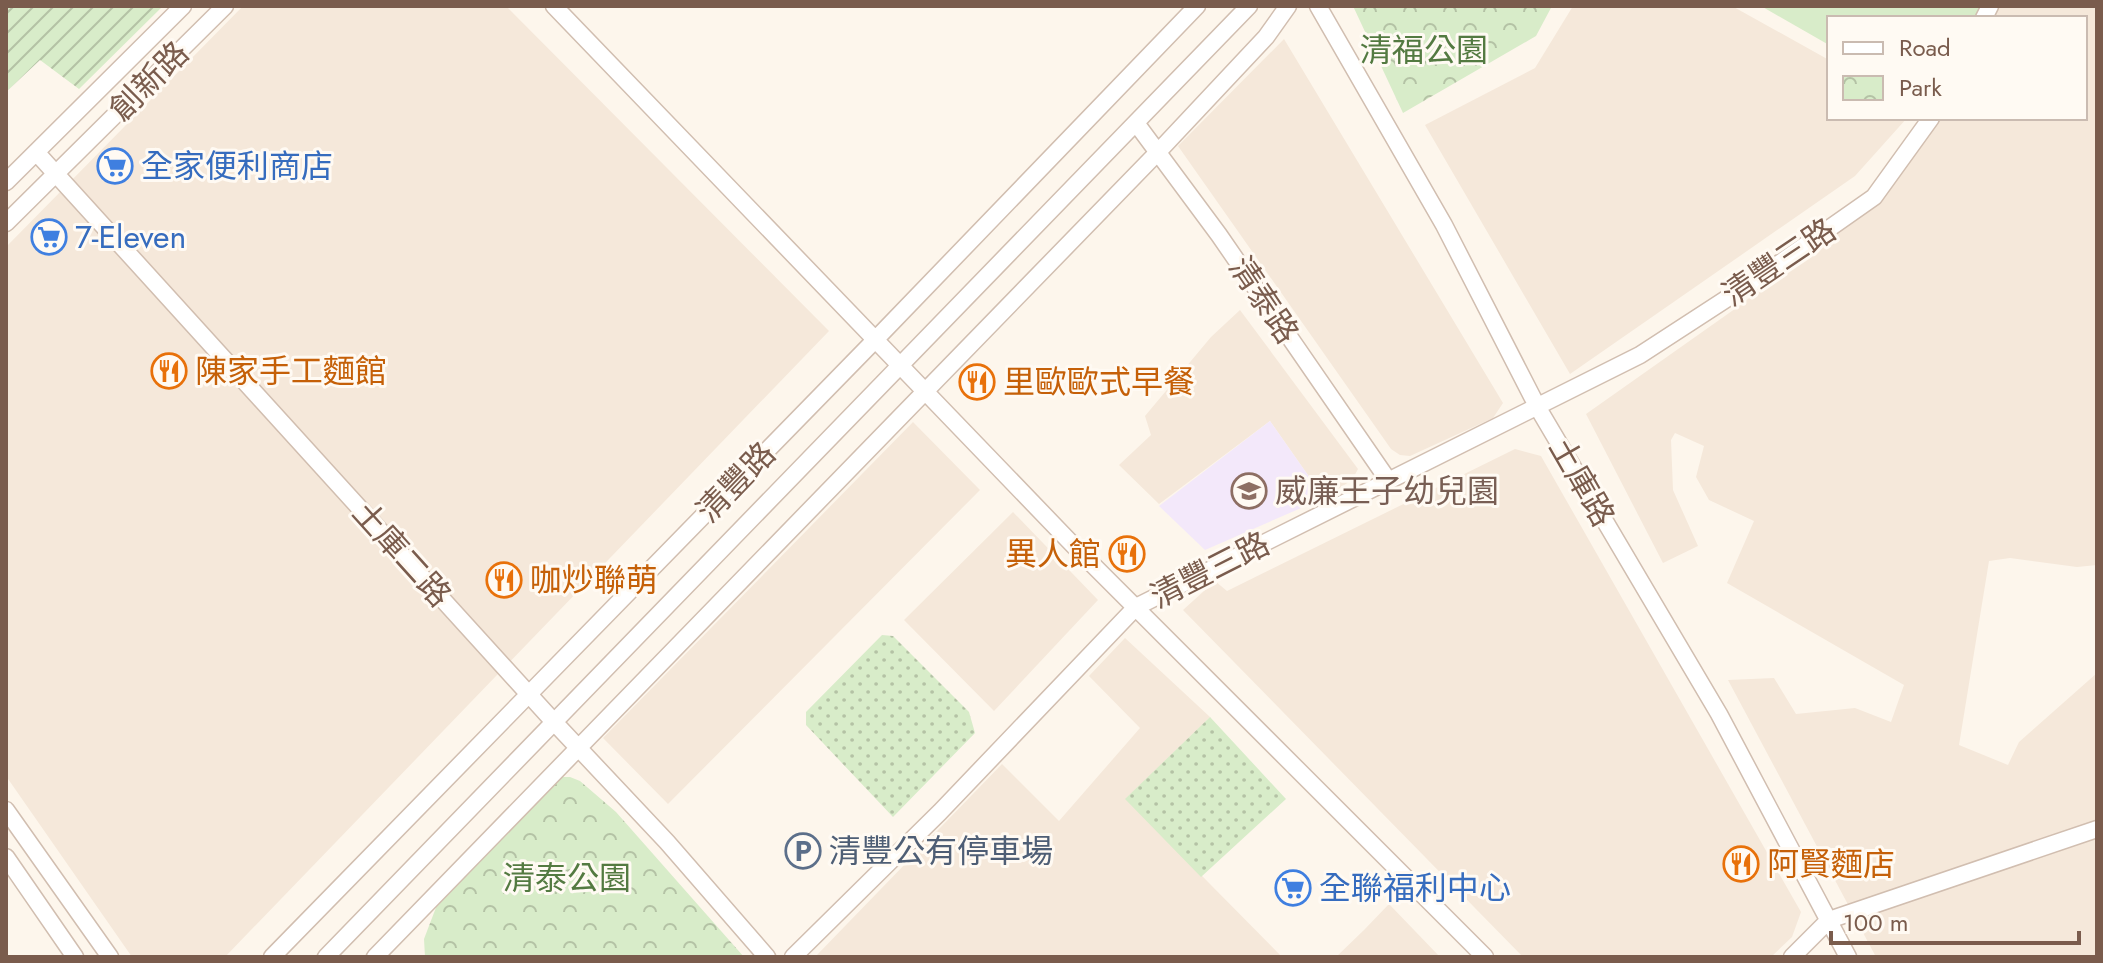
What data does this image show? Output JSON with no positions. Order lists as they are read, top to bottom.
{
  "streets": {
    "street": [
      "創新路",
      "清豐三路",
      "清泰路",
      "清豐路",
      "土庫路",
      "土庫二路"
    ]
  },
  "crossings": [
    ["創新路", "土庫二路"],
    ["清豐三路", "清泰路"],
    ["清豐三路", "土庫路"],
    ["清泰路", "清豐路"],
    ["清豐路", "土庫二路"]
  ],
  "parks": ["清福公園", "清泰公園"],
  "places": {
    "supermarket": ["全家便利商店", "7-Eleven", "全聯福利中心"],
    "restaurant": [
      "陳家手工麵館",
      "里歐歐式早餐",
      "異人館",
      "咖炒聯萌",
      "阿賢麵店"
    ],
    "school or university": ["威廉王子幼兒園"],
    "parking": ["清豐公有停車場"]
  },
  "legend": ["Road", "Park"],
  "scale_bar": "100 m"
}
